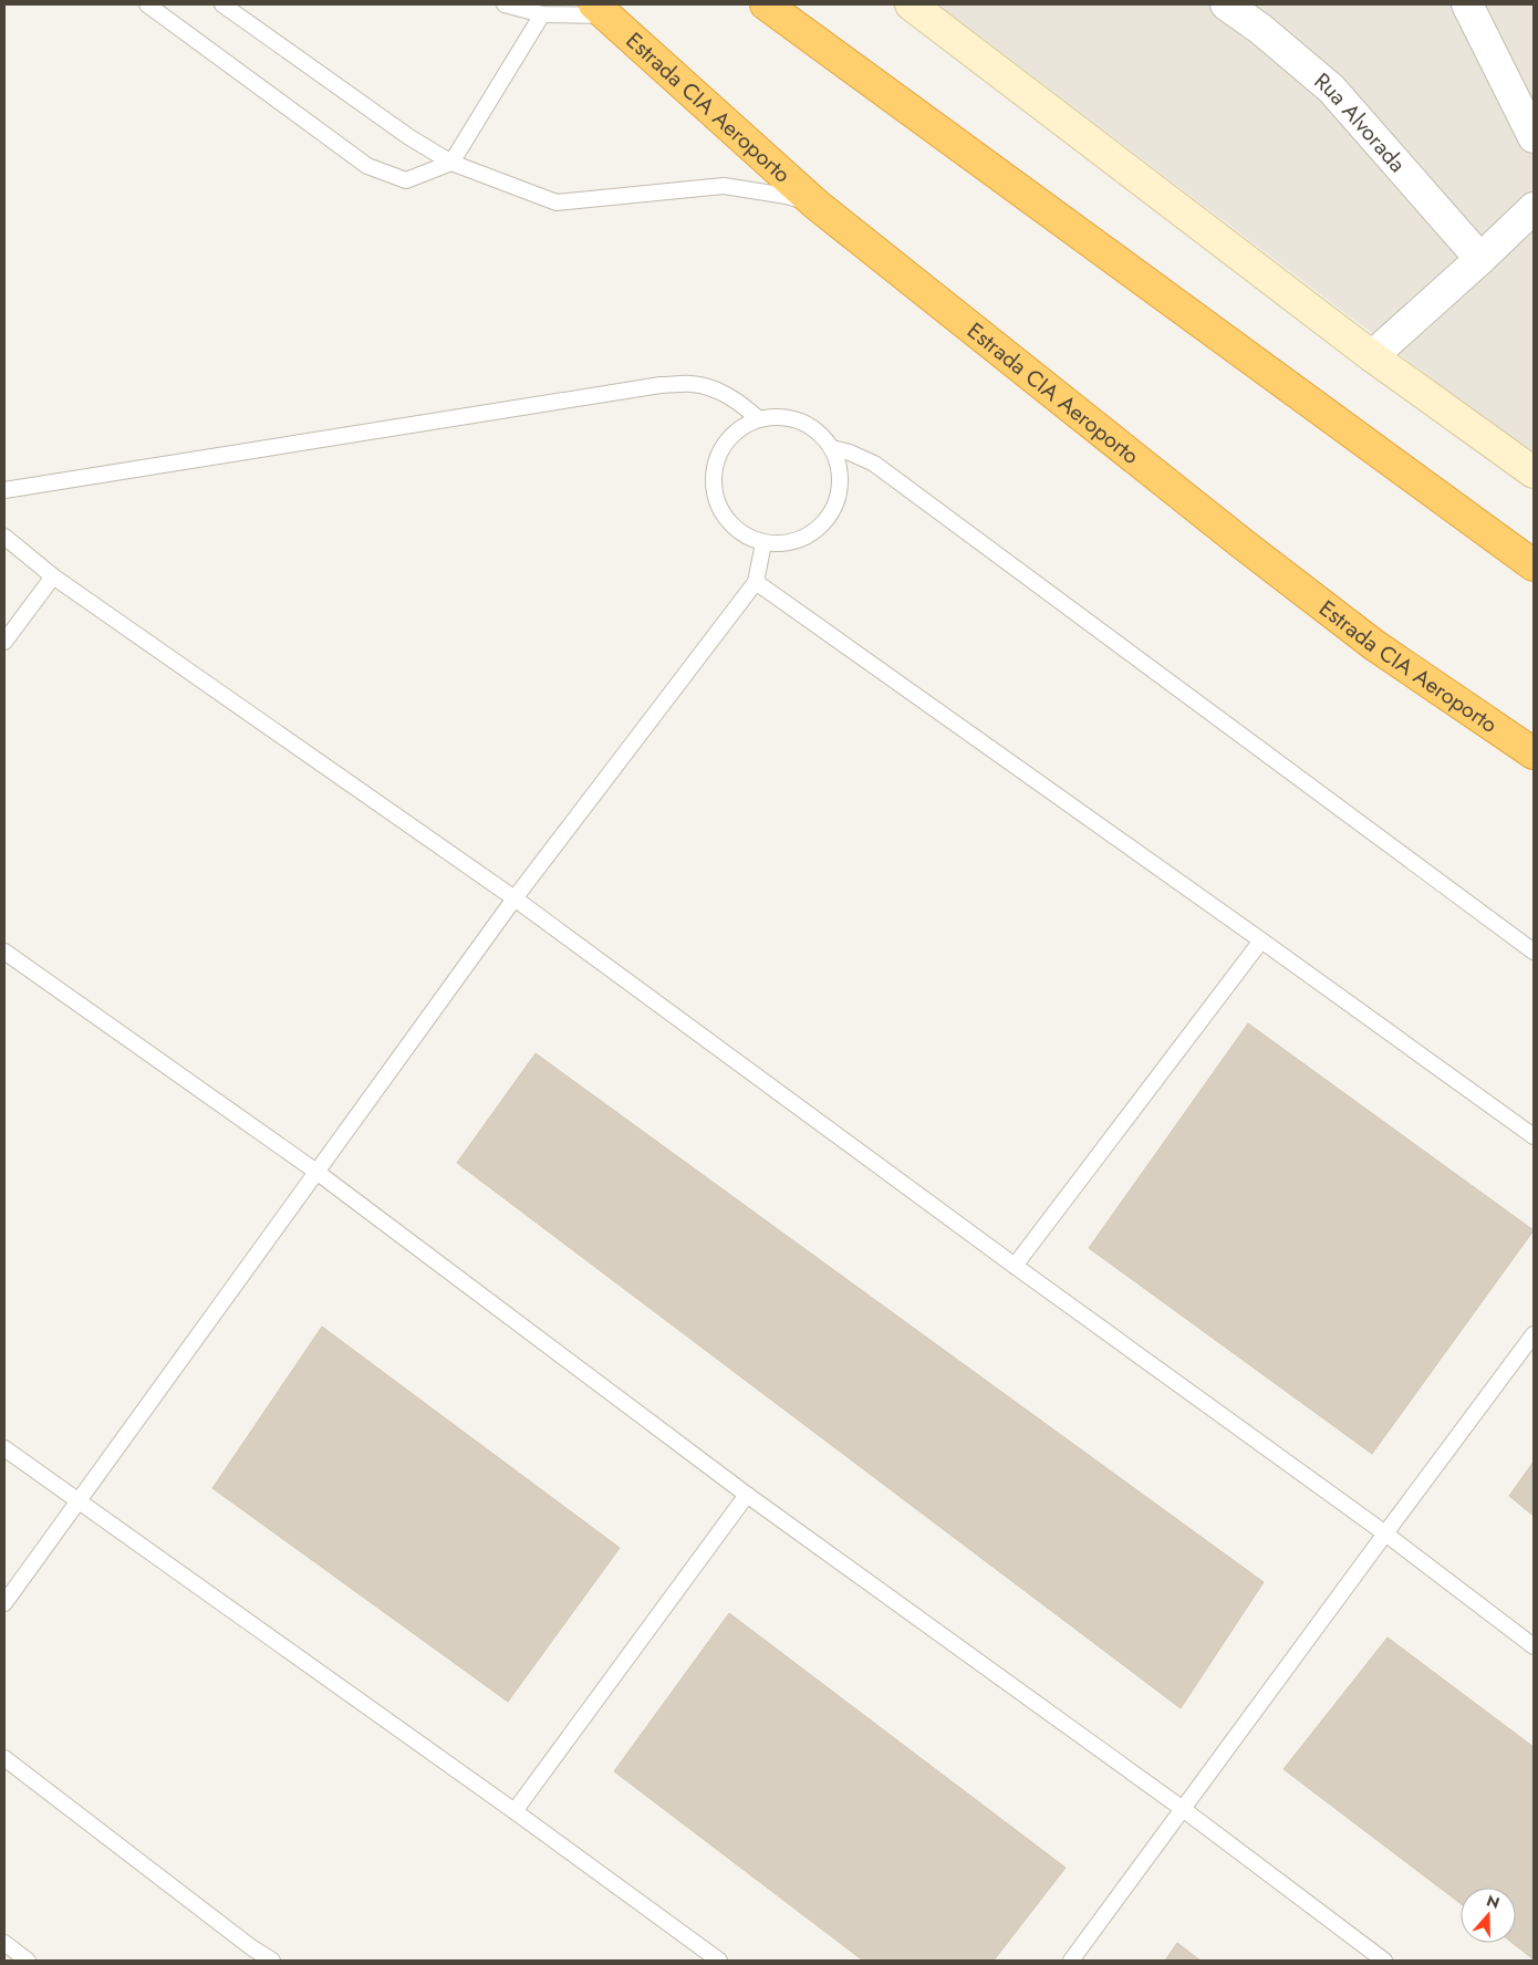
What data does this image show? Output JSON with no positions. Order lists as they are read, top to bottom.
{
  "streets": {
    "highway": ["Estrada CIA Aeroporto"],
    "street": ["Rua Alvorada"]
  },
  "north": "top"
}
